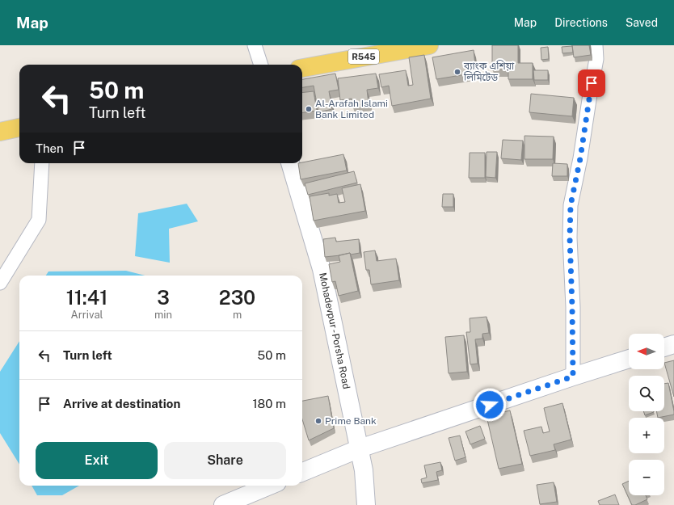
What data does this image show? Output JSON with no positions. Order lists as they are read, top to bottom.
{
  "streets": {
    "main road": ["R545", "Mohadevpur - Porsha Road"]
  },
  "places": ["ব্যাংক এশিয়া লিমিটেড", "Al-Arafah Islami Bank Limited", "Prime Bank"],
  "north": "left",
  "page": {
    "header": "Map",
    "nav": ["Map", "Directions", "Saved"],
    "turn": ["50 m", "Turn left"],
    "then": "Then",
    "eta": [
      "11:41",
      "Arrival",
      "3",
      "min",
      "230",
      "m"
    ],
    "list": [
      {
        "name": "Turn left",
        "value": "50 m"
      },
      {
        "name": "Arrive at destination",
        "value": "180 m"
      }
    ],
    "map_buttons": ["+", "−"],
    "buttons": ["Exit", "Share"]
  }
}
